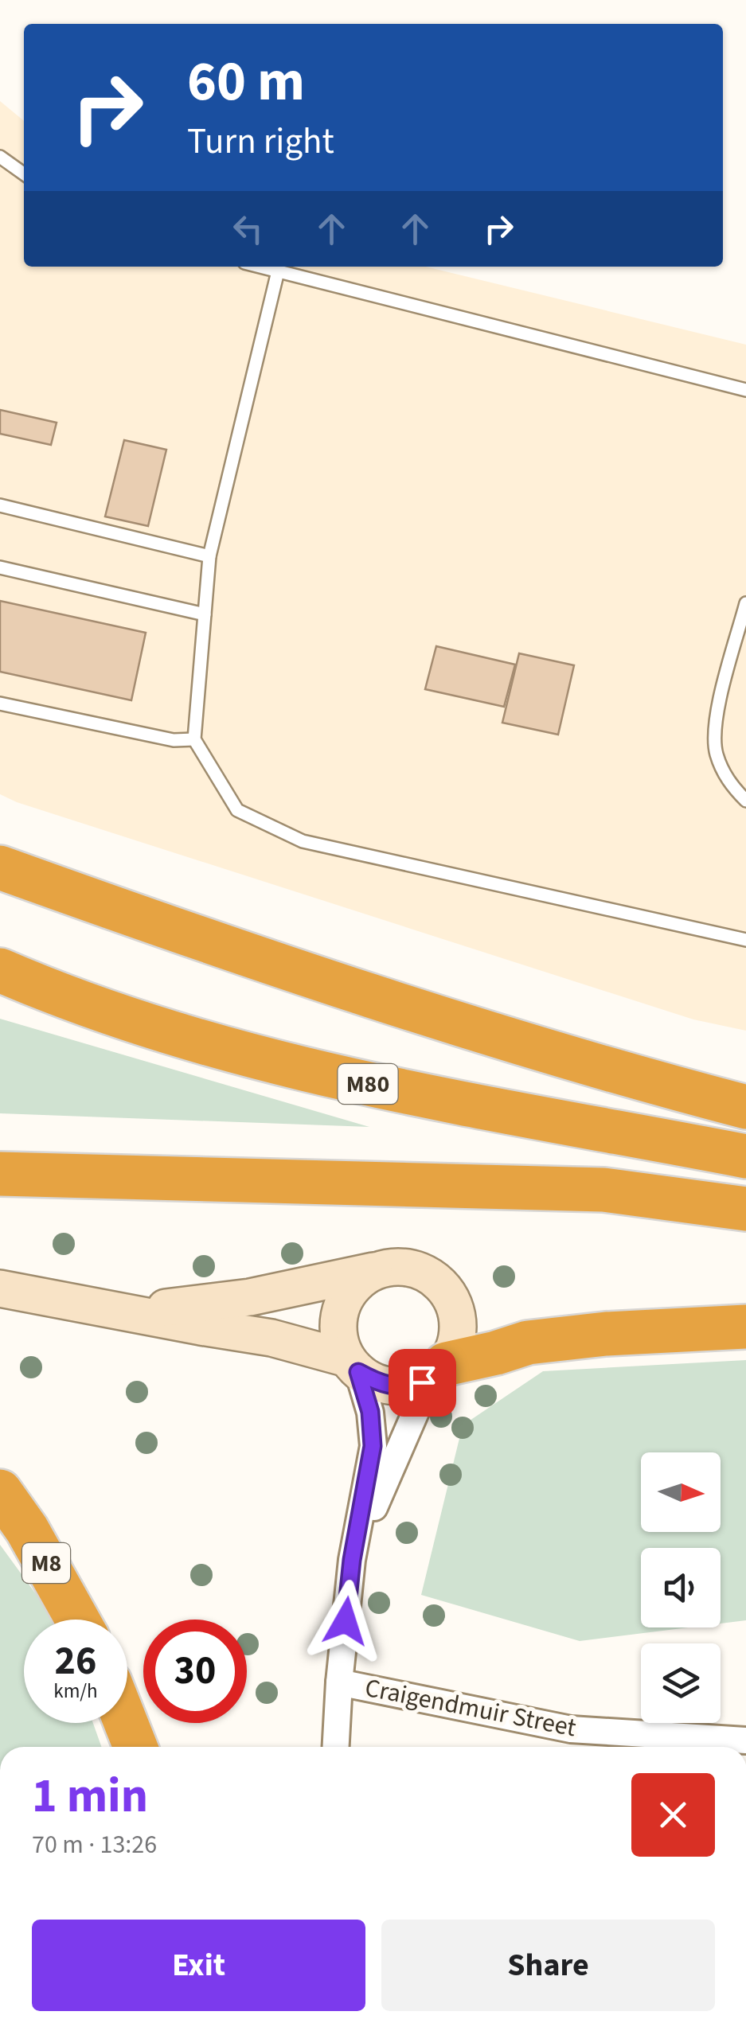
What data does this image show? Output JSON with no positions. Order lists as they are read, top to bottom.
{
  "streets": {
    "highway": ["M80", "M8"],
    "street": ["Craigendmuir Street"]
  },
  "north": "right",
  "page": {
    "turn": ["60 m", "Turn right"],
    "speed": "26 km/h",
    "limit": "30",
    "heading": ["1 min", "70 m · 13:26"],
    "buttons": ["Exit", "Share"]
  }
}
